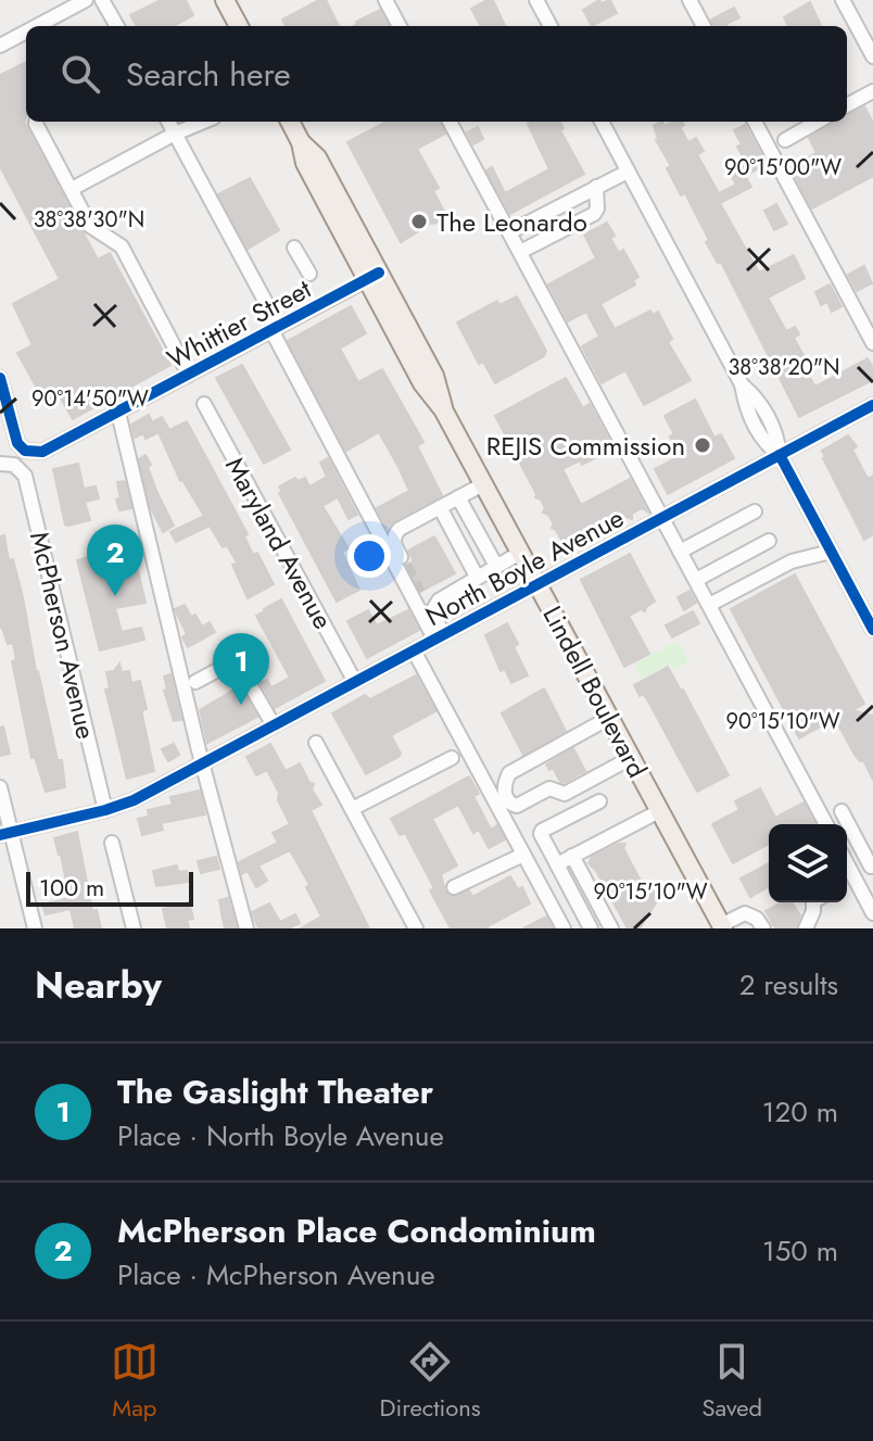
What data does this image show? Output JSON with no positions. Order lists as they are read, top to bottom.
{
  "streets": {
    "main road": ["Lindell Boulevard"],
    "street": [
      "Whittier Street",
      "Maryland Avenue",
      "North Boyle Avenue",
      "McPherson Avenue"
    ]
  },
  "crossings": [
    ["Whittier Street", "Lindell Boulevard"],
    ["Maryland Avenue", "North Boyle Avenue"],
    ["North Boyle Avenue", "McPherson Avenue"],
    ["North Boyle Avenue", "Lindell Boulevard"]
  ],
  "places": ["The Leonardo", "REJIS Commission"],
  "scale_bar": "100 m",
  "page": {
    "search": "Search here",
    "pins": ["2", "1"],
    "scale": "100 m",
    "heading": ["Nearby", "2 results"],
    "list": [
      {
        "mark": "1",
        "name": "The Gaslight Theater",
        "note": "Place · North Boyle Avenue",
        "value": "120 m"
      },
      {
        "mark": "2",
        "name": "McPherson Place Condominium",
        "note": "Place · McPherson Avenue",
        "value": "150 m"
      }
    ],
    "nav": ["Map", "Directions", "Saved"]
  },
  "coordinates": [
    "90°15'00\"W",
    "38°38'30\"N",
    "38°38'20\"N",
    "90°14'50\"W",
    "90°15'10\"W"
  ]
}
